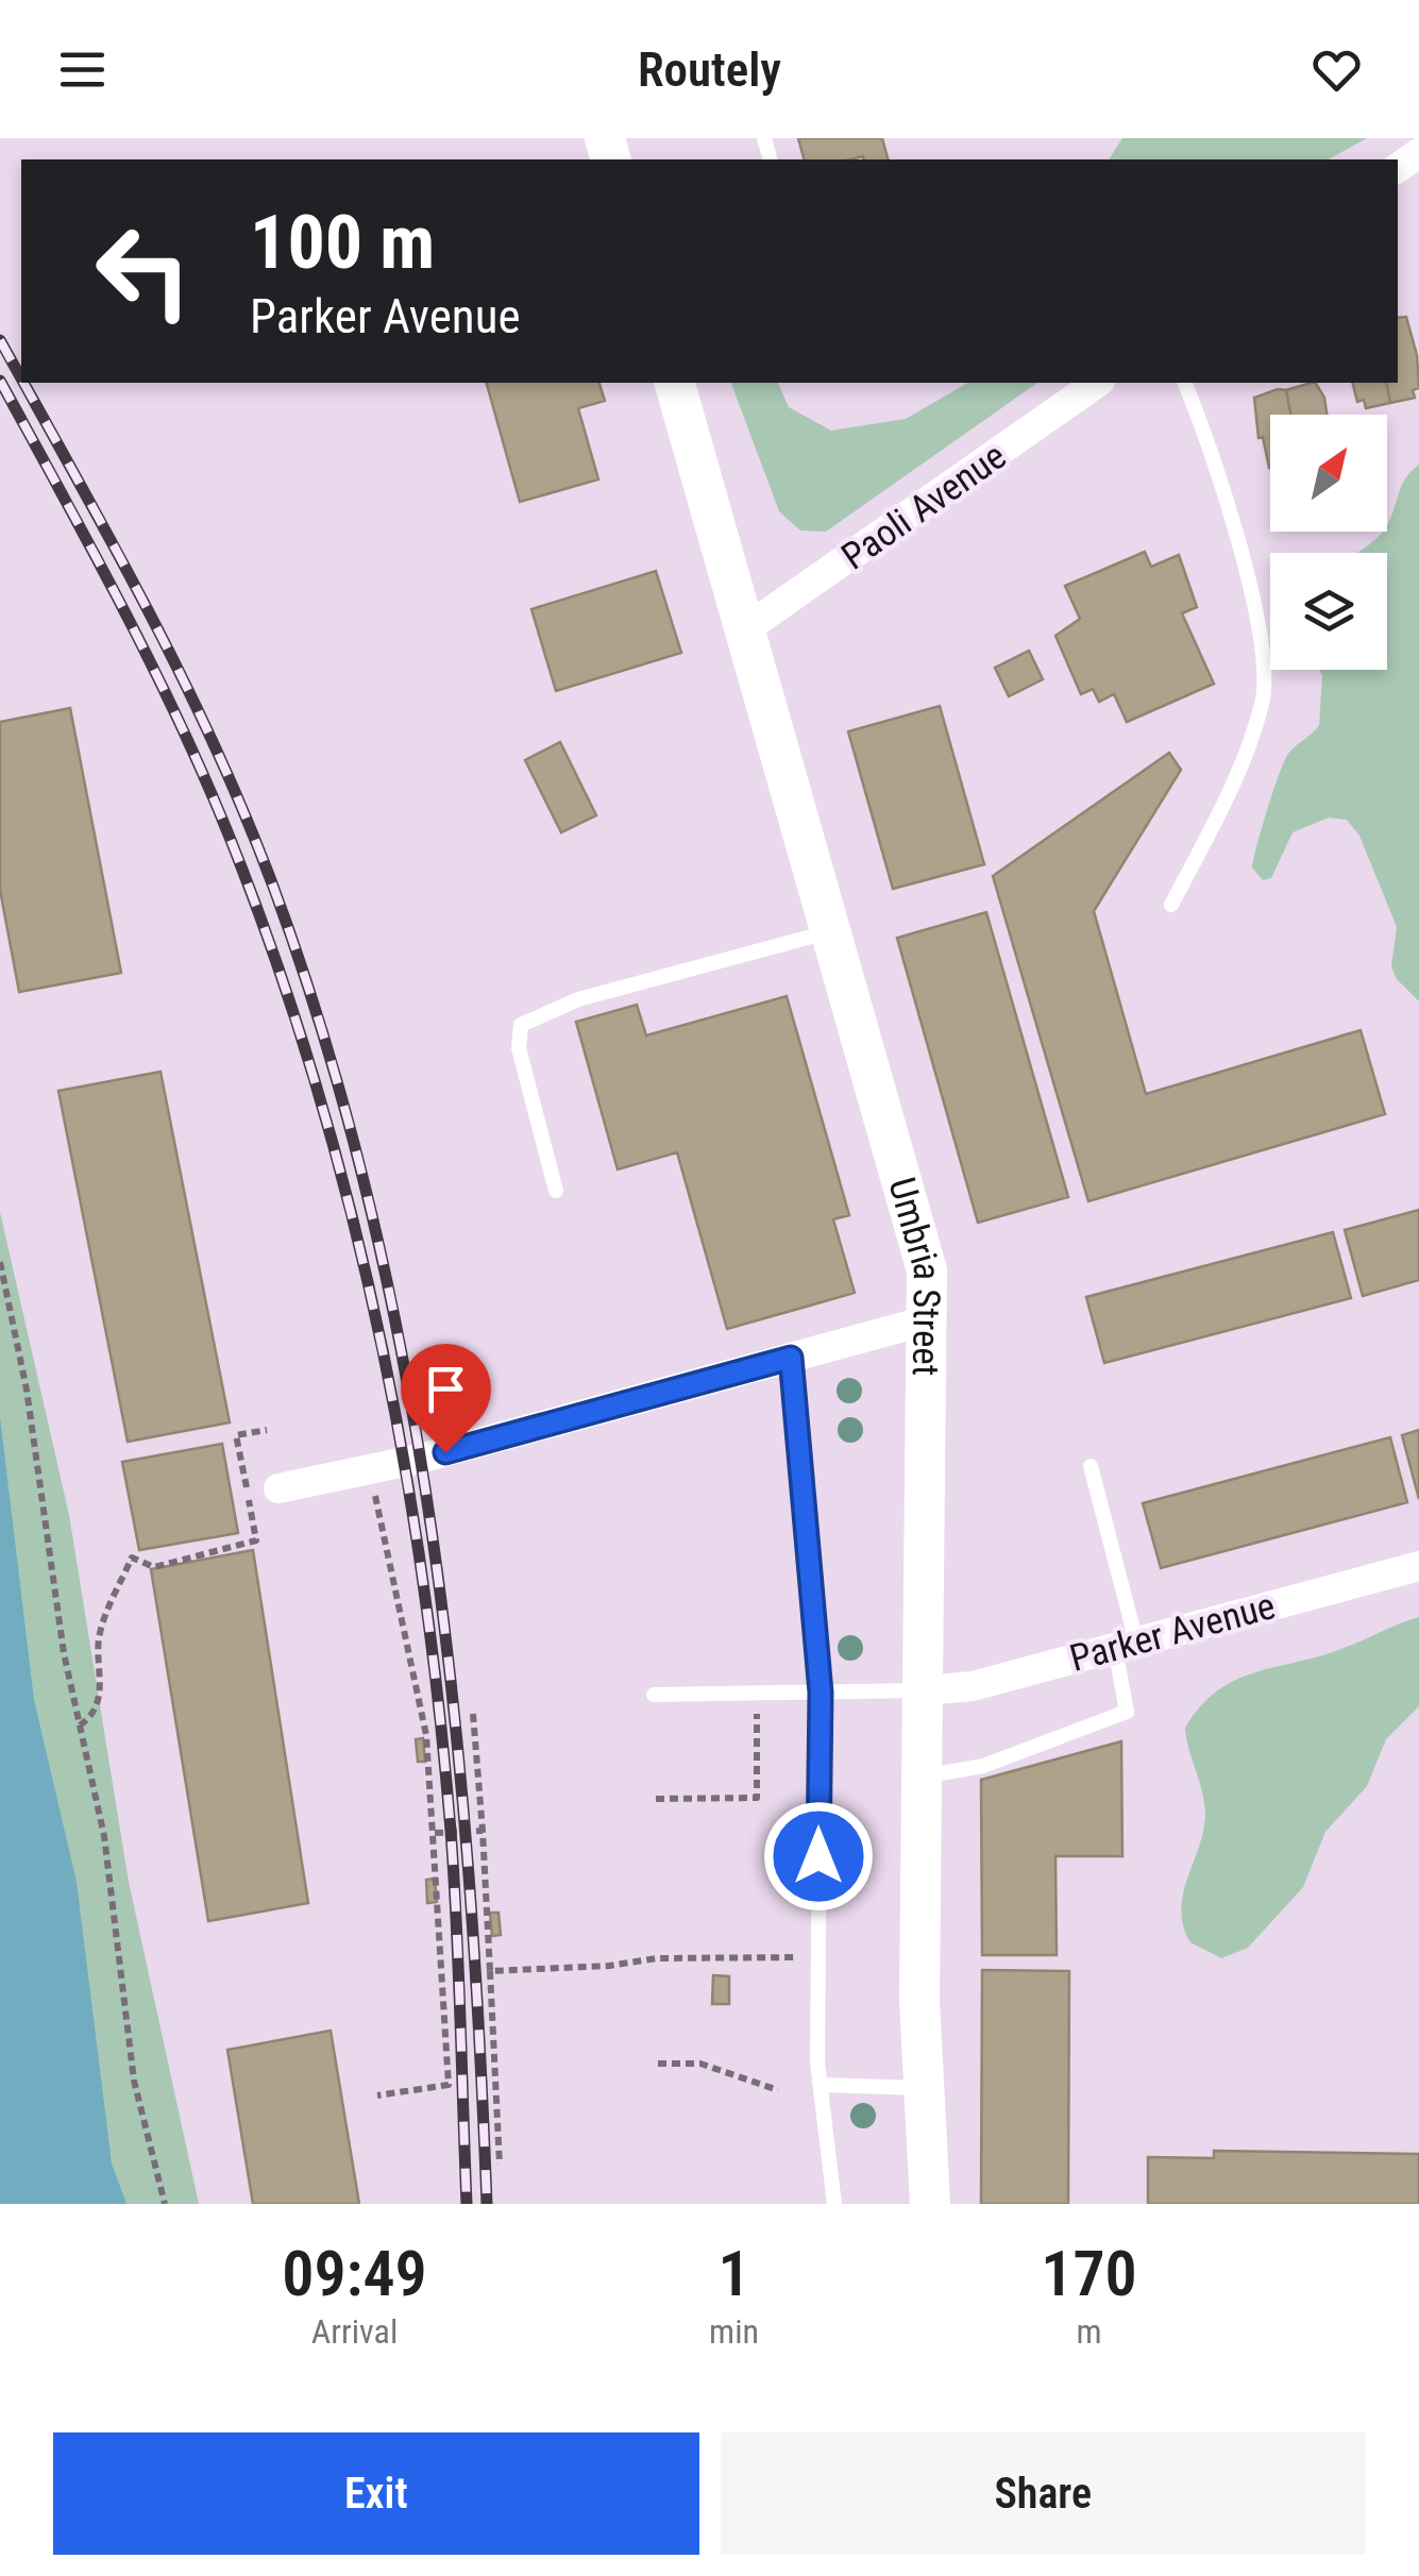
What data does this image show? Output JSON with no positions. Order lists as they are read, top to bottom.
{
  "streets": {
    "main road": ["Umbria Street"],
    "street": ["Paoli Avenue", "Parker Avenue"]
  },
  "crossings": [
    ["Paoli Avenue", "Umbria Street"],
    ["Umbria Street", "Parker Avenue"]
  ],
  "north": "top right",
  "page": {
    "header": "Routely",
    "turn": ["100 m", "Parker Avenue"],
    "eta": [
      "09:49",
      "Arrival",
      "1",
      "min",
      "170",
      "m"
    ],
    "buttons": ["Exit", "Share"]
  }
}
